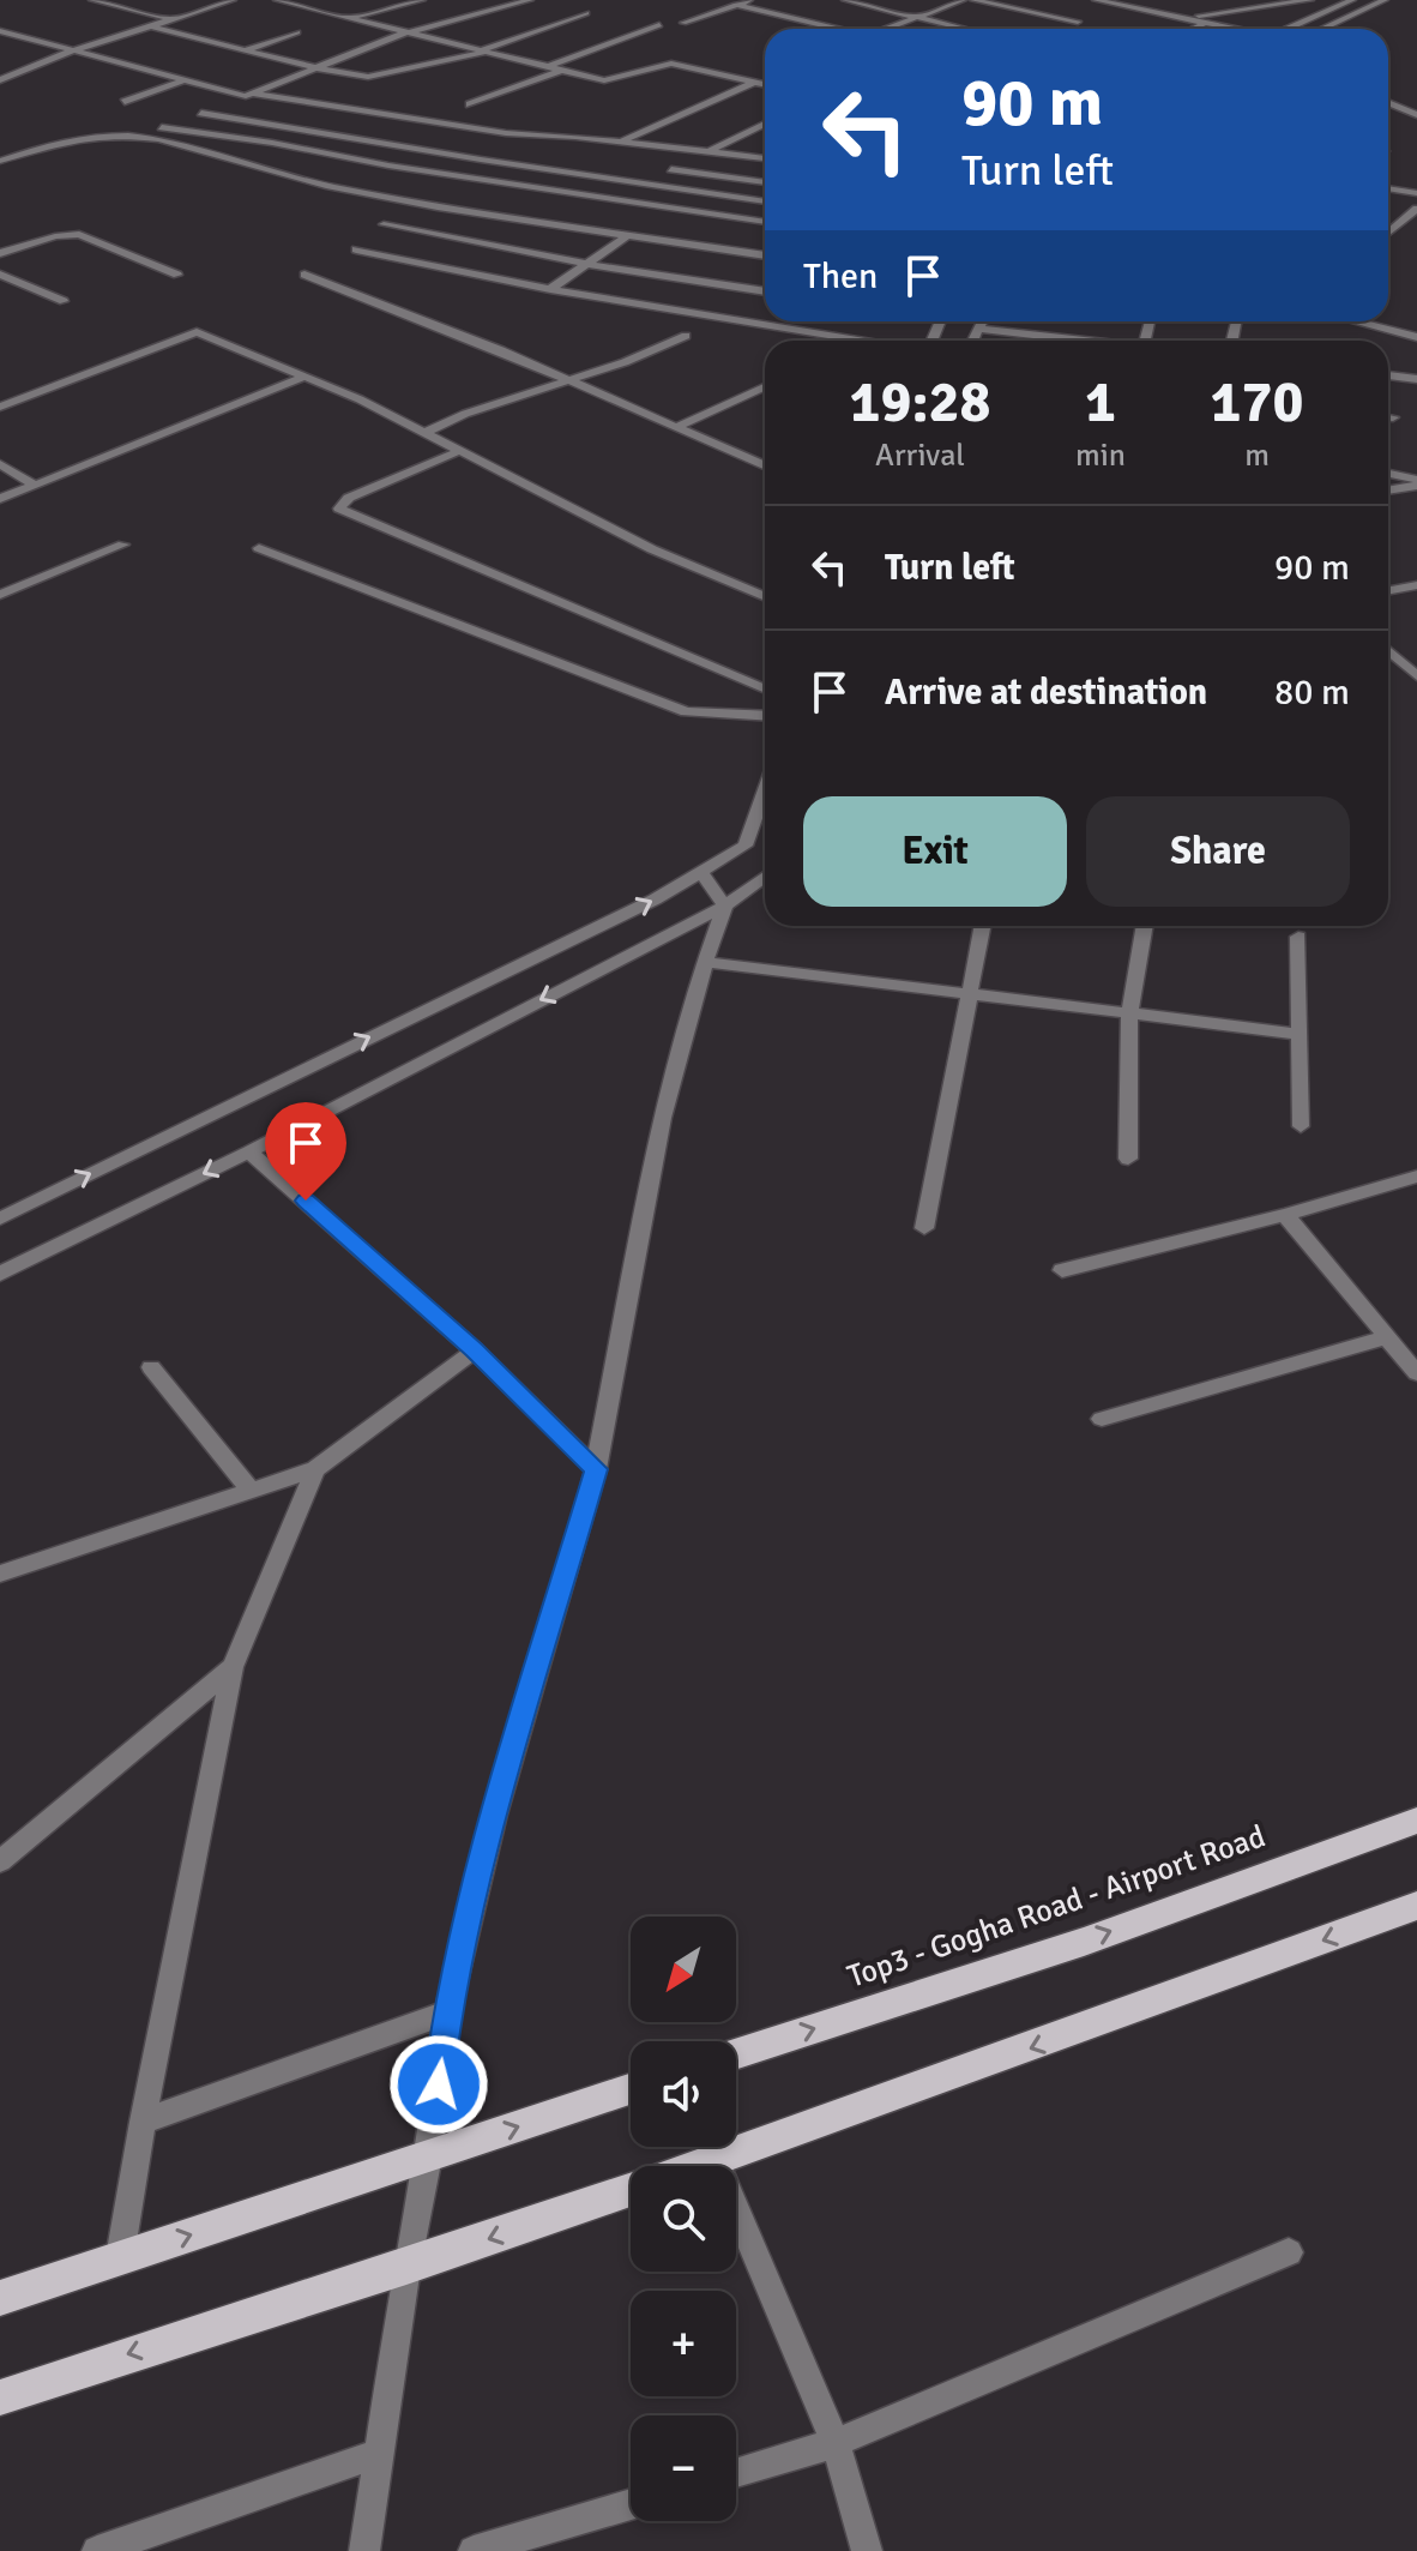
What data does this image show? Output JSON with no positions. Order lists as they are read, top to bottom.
{
  "streets": {
    "main road": ["Top3 - Gogha Road - Airport Road"]
  },
  "north": "bottom left",
  "page": {
    "turn": ["90 m", "Turn left"],
    "then": "Then",
    "eta": [
      "19:28",
      "Arrival",
      "1",
      "min",
      "170",
      "m"
    ],
    "list": [
      {
        "name": "Turn left",
        "value": "90 m"
      },
      {
        "name": "Arrive at destination",
        "value": "80 m"
      }
    ],
    "buttons": ["Exit", "Share"],
    "map_buttons": ["+", "−"]
  }
}
